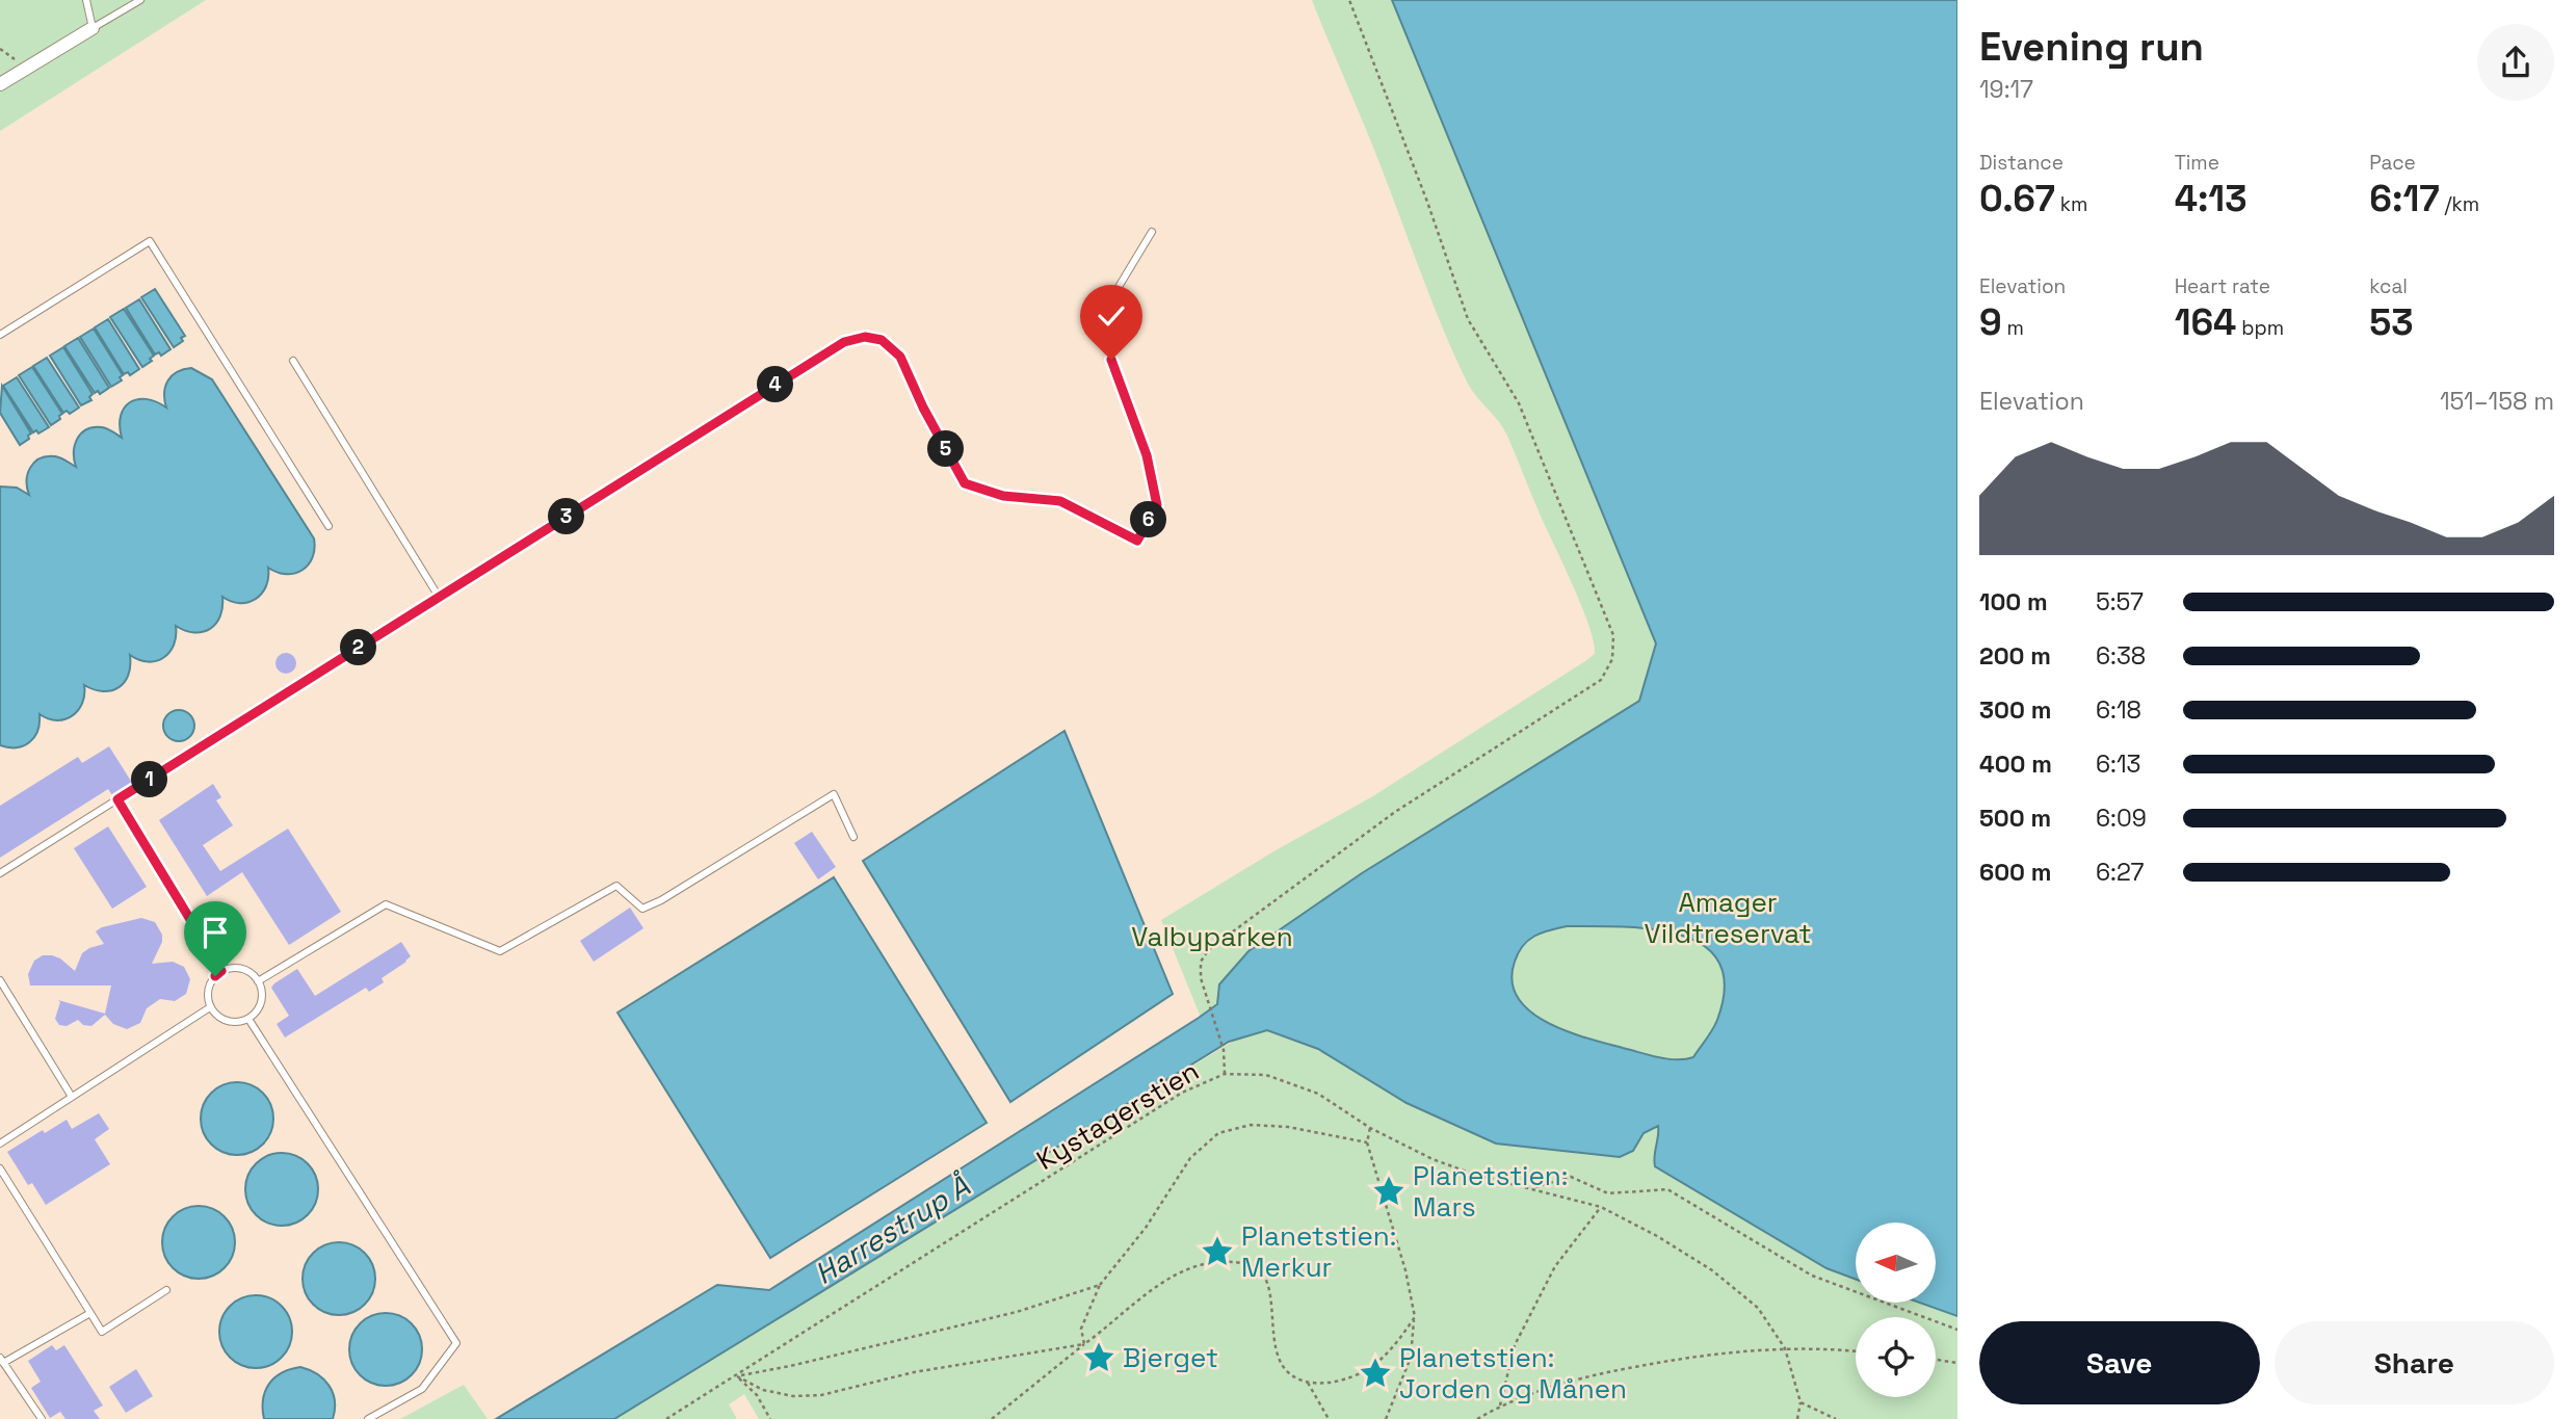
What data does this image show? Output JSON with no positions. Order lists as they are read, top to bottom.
{
  "streets": {
    "path": ["Kystagerstien"]
  },
  "water": ["Harrestrup Å"],
  "parks": ["Amager Vildtreservat", "Valbyparken"],
  "places": {
    "place": [
      "Planetstien: Mars",
      "Planetstien: Merkur",
      "Bjerget",
      "Planetstien: Jorden og Månen"
    ]
  },
  "north": "left",
  "page": {
    "heading": ["Evening run", "19:17"],
    "stats": [
      ["Distance", "0.67 km"],
      ["Time", "4:13"],
      ["Pace", "6:17 /km"],
      ["Elevation", "9 m"],
      ["Heart rate", "164 bpm"],
      ["kcal", "53"]
    ],
    "pins": [
      "4",
      "5",
      "3",
      "6",
      "2",
      "1"
    ],
    "chart": ["Elevation", "151–158 m"],
    "list": [
      {
        "name": "100 m",
        "note": "5:57"
      },
      {
        "name": "200 m",
        "note": "6:38"
      },
      {
        "name": "300 m",
        "note": "6:18"
      },
      {
        "name": "400 m",
        "note": "6:13"
      },
      {
        "name": "500 m",
        "note": "6:09"
      },
      {
        "name": "600 m",
        "note": "6:27"
      }
    ],
    "buttons": ["Save", "Share"]
  }
}
